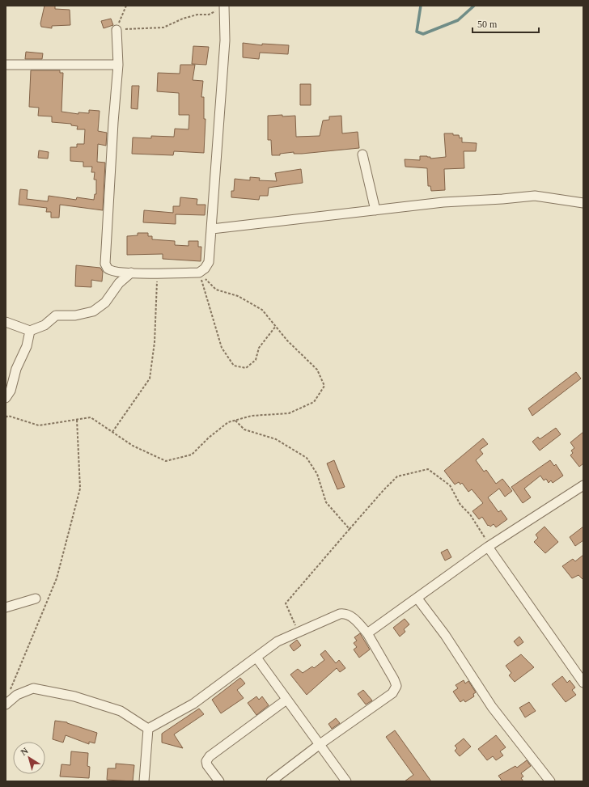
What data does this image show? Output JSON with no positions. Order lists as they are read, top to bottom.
{
  "scale_bar": "50 m",
  "north": "top left"
}
